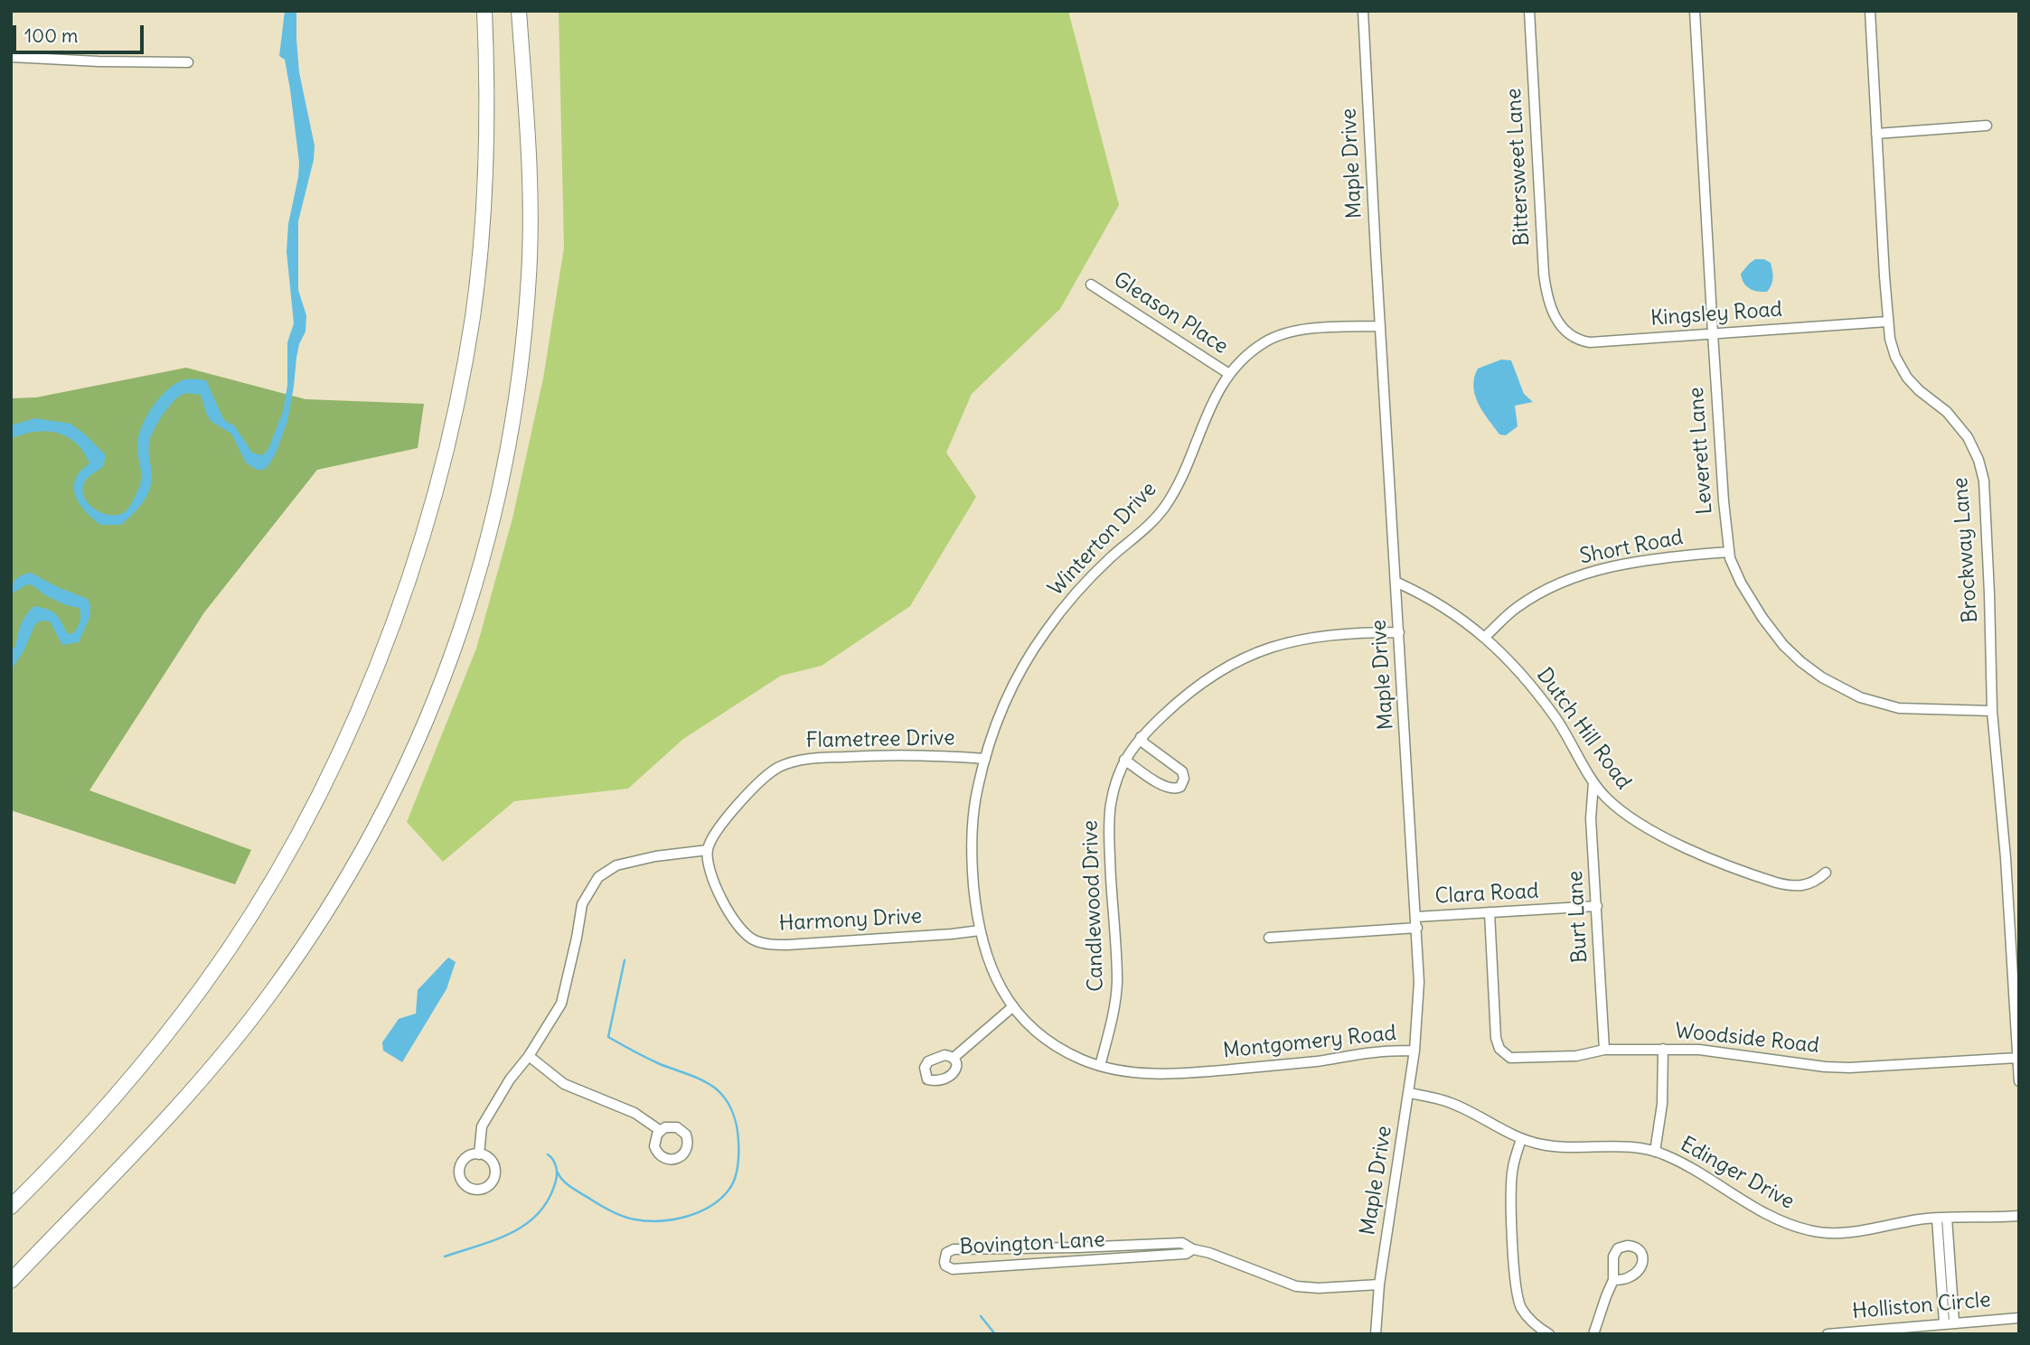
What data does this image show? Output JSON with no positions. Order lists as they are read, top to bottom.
{
  "streets": {
    "street": [
      "Maple Drive",
      "Bittersweet Lane",
      "Gleason Place",
      "Kingsley Road",
      "Leverett Lane",
      "Winterton Drive",
      "Short Road",
      "Brockway Lane",
      "Dutch Hill Road",
      "Flametree Drive",
      "Clara Road",
      "Candlewood Drive",
      "Burt Lane",
      "Harmony Drive",
      "Woodside Road",
      "Montgomery Road",
      "Edinger Drive",
      "Bovington Lane",
      "Holliston Circle"
    ]
  },
  "crossings": [
    ["Maple Drive", "Winterton Drive"],
    ["Maple Drive", "Dutch Hill Road"],
    ["Maple Drive", "Clara Road"],
    ["Maple Drive", "Candlewood Drive"],
    ["Maple Drive", "Montgomery Road"],
    ["Maple Drive", "Edinger Drive"],
    ["Maple Drive", "Bovington Lane"],
    ["Bittersweet Lane", "Kingsley Road"],
    ["Gleason Place", "Winterton Drive"],
    ["Kingsley Road", "Leverett Lane"],
    ["Kingsley Road", "Brockway Lane"],
    ["Leverett Lane", "Short Road"],
    ["Leverett Lane", "Brockway Lane"],
    ["Winterton Drive", "Flametree Drive"],
    ["Winterton Drive", "Candlewood Drive"],
    ["Winterton Drive", "Harmony Drive"],
    ["Winterton Drive", "Montgomery Road"],
    ["Short Road", "Dutch Hill Road"],
    ["Brockway Lane", "Woodside Road"],
    ["Dutch Hill Road", "Burt Lane"],
    ["Flametree Drive", "Harmony Drive"],
    ["Clara Road", "Burt Lane"],
    ["Clara Road", "Woodside Road"],
    ["Burt Lane", "Woodside Road"]
  ],
  "scale_bar": "100 m"
}
